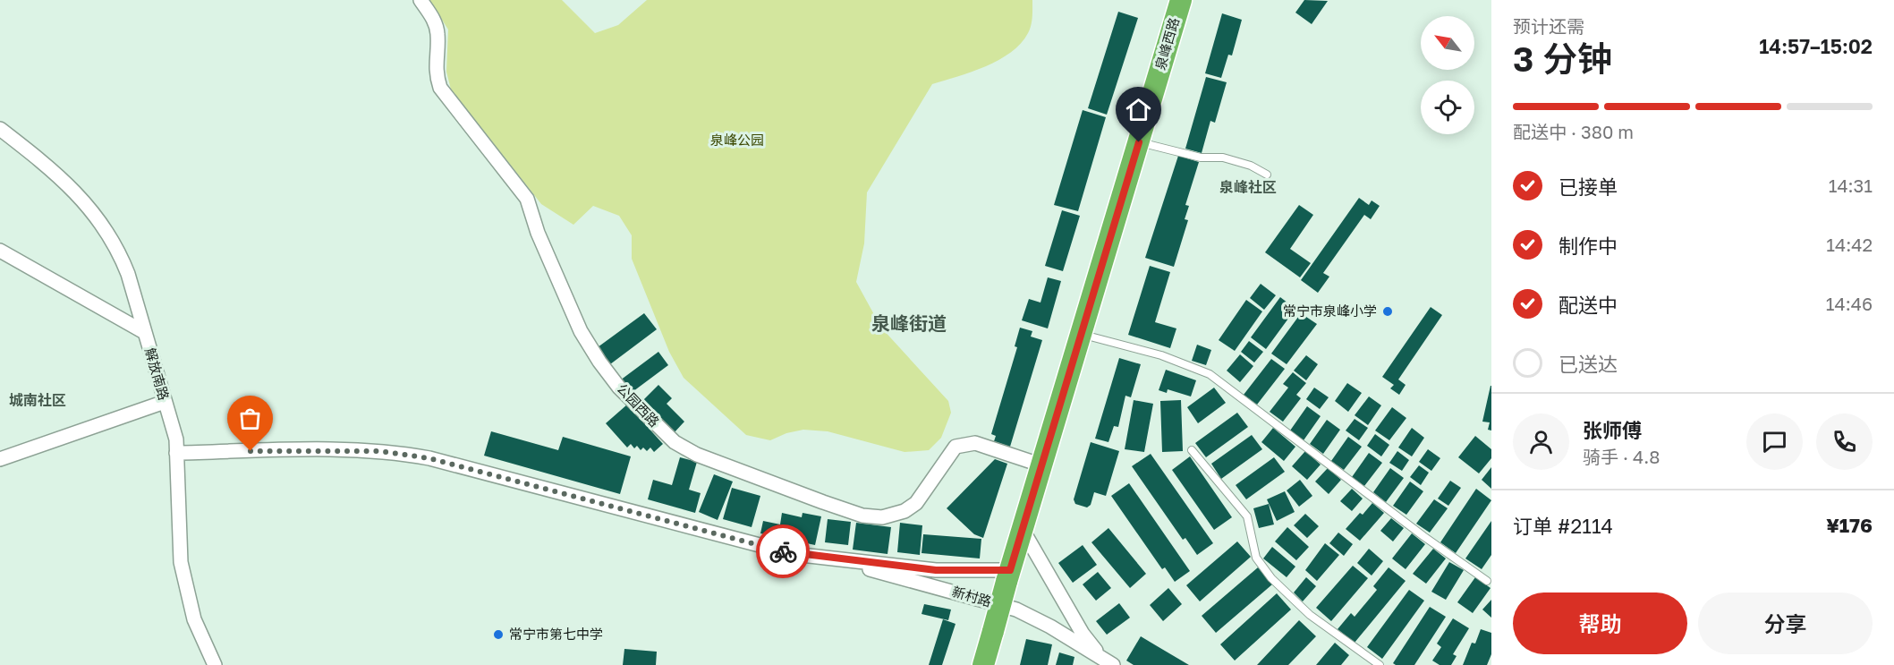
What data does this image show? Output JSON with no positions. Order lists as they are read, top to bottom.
{
  "streets": {
    "highway": ["泉峰西路"],
    "street": ["解放南路", "公园西路", "新村路"]
  },
  "crossings": [
    ["泉峰西路", "公园西路"],
    ["泉峰西路", "新村路"],
    ["解放南路", "新村路"]
  ],
  "districts": ["泉峰社区", "泉峰街道", "城南社区"],
  "parks": ["泉峰公园"],
  "places": ["常宁市泉峰小学", "常宁市第七中学"],
  "north": "top left",
  "page": {
    "heading": ["3 分钟", "预计还需", "14:57–15:02"],
    "panel": [
      "张师傅",
      "骑手 · 4.8",
      "订单 #2114",
      "¥176"
    ],
    "bar": "配送中 · 380 m",
    "list": [
      ["已接单", "14:31"],
      ["制作中", "14:42"],
      ["配送中", "14:46"],
      "已送达"
    ],
    "buttons": ["帮助", "分享"]
  }
}
